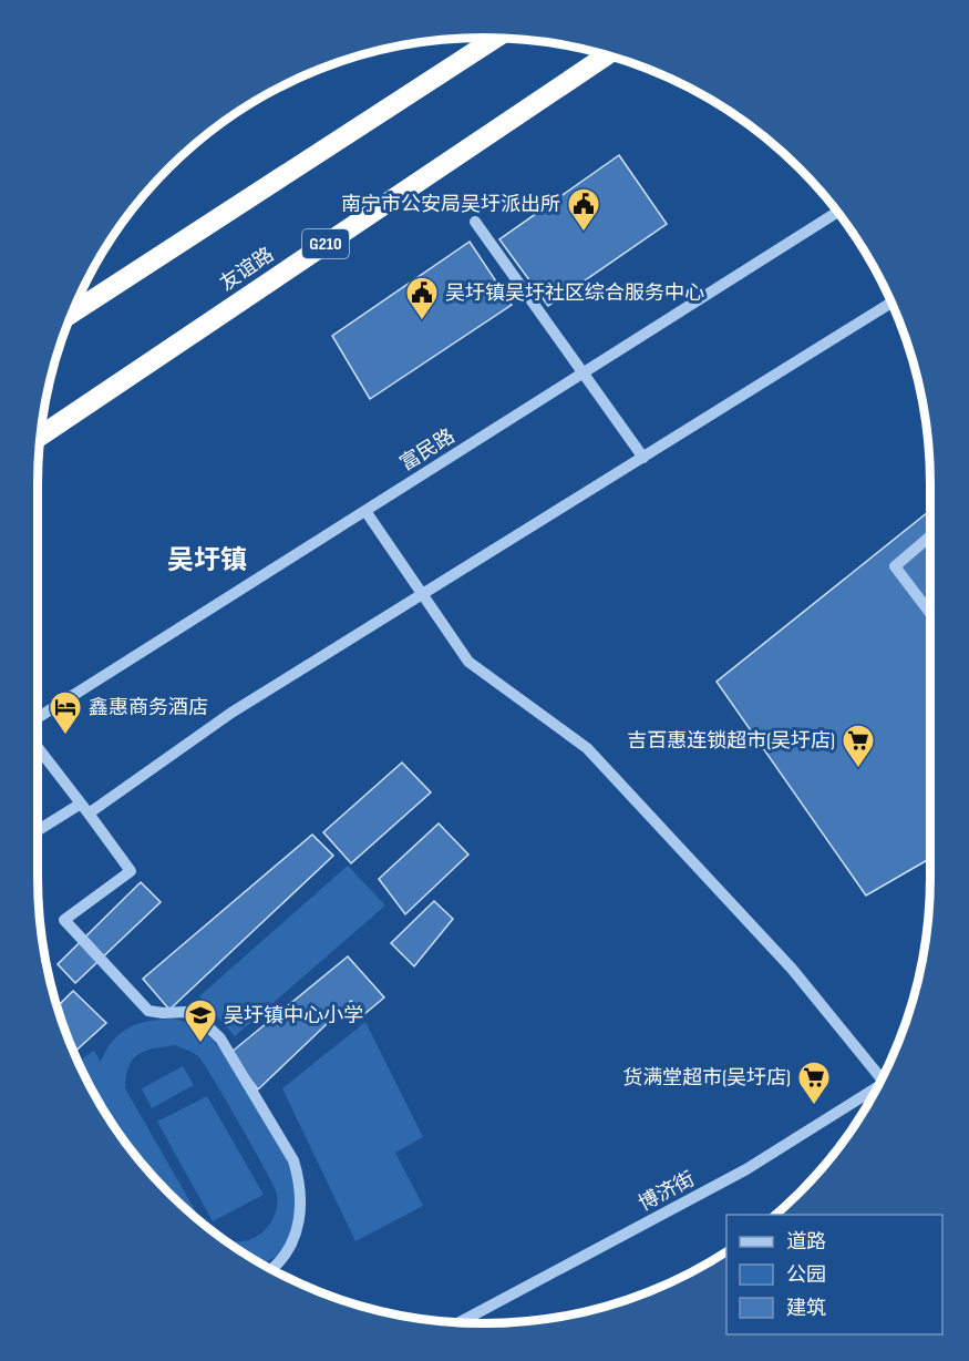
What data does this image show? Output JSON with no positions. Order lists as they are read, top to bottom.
{
  "streets": {
    "highway": ["G210", "友谊路"],
    "street": ["富民路", "博济街"]
  },
  "districts": ["吴圩镇"],
  "places": {
    "public building": ["南宁市公安局吴圩派出所", "吴圩镇吴圩社区综合服务中心"],
    "hotel": ["鑫惠商务酒店"],
    "supermarket": ["吉百惠连锁超市(吴圩店)", "货满堂超市(吴圩店)"],
    "school or university": ["吴圩镇中心小学"]
  },
  "legend": ["道路", "公园", "建筑"]
}
